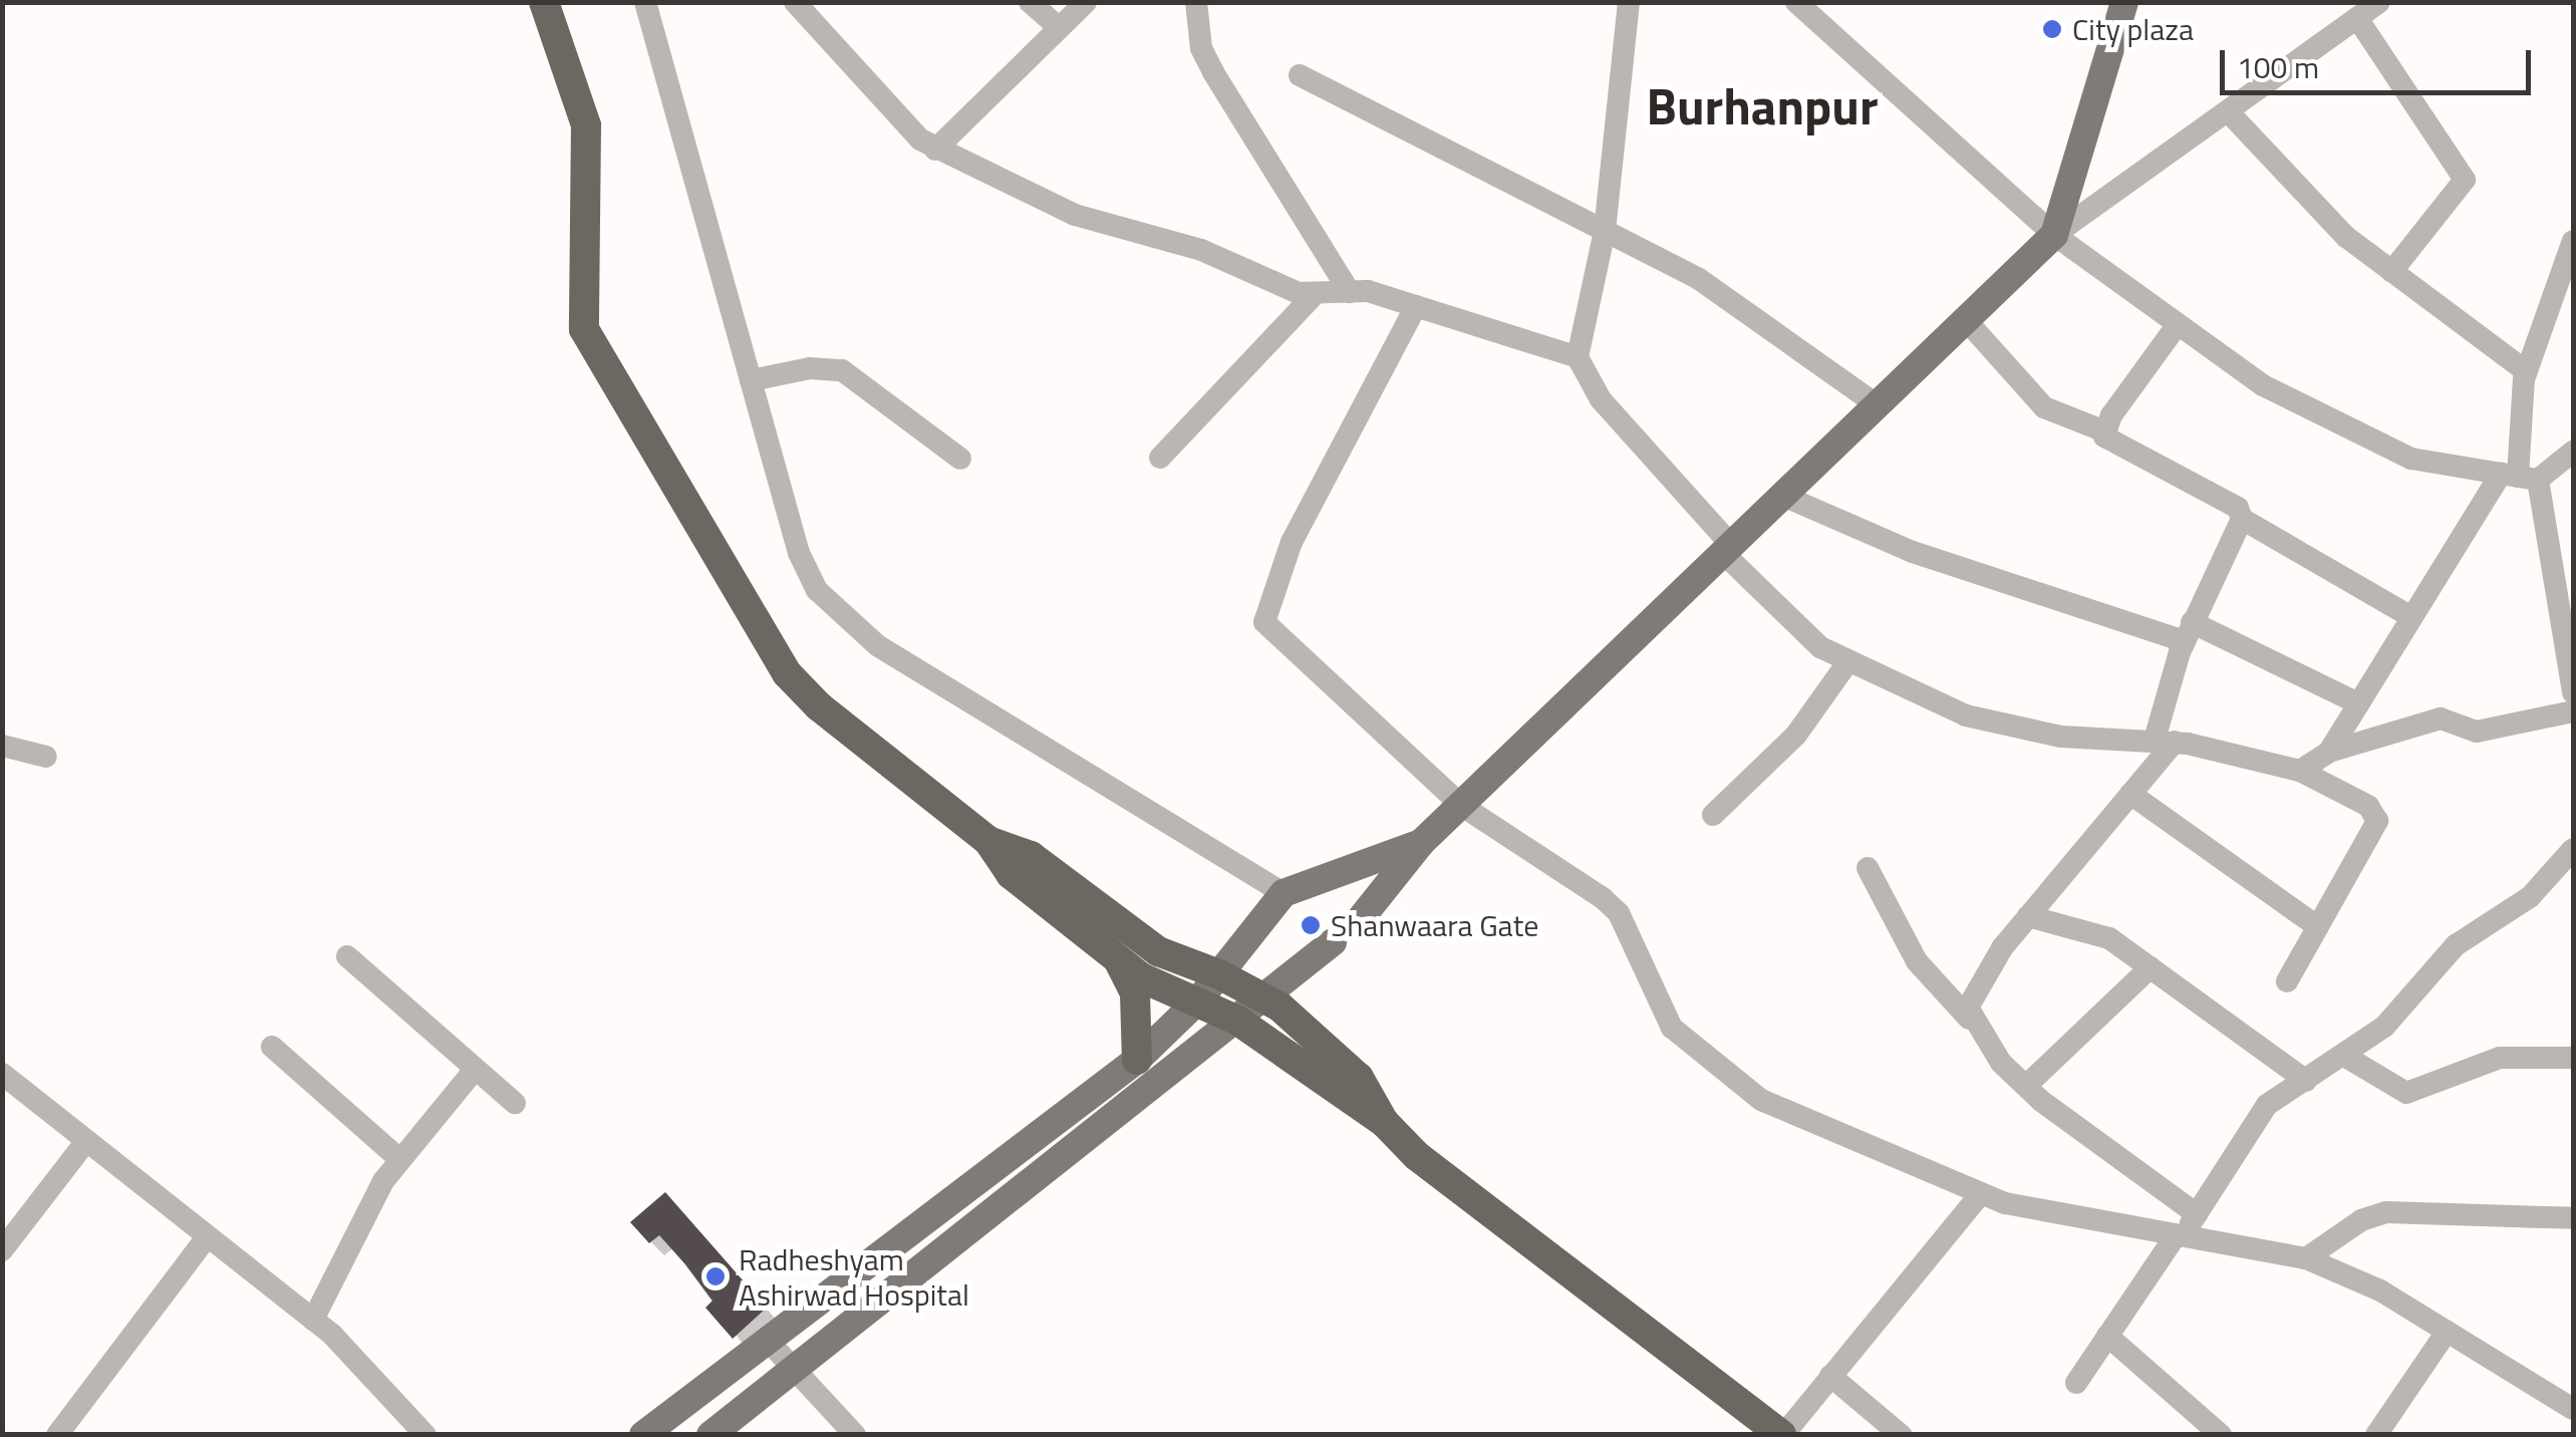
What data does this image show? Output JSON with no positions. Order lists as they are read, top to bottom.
{
  "districts": ["Burhanpur"],
  "places": ["City plaza", "Shanwaara Gate", "Radheshyam Ashirwad Hospital"],
  "scale_bar": "100 m"
}
